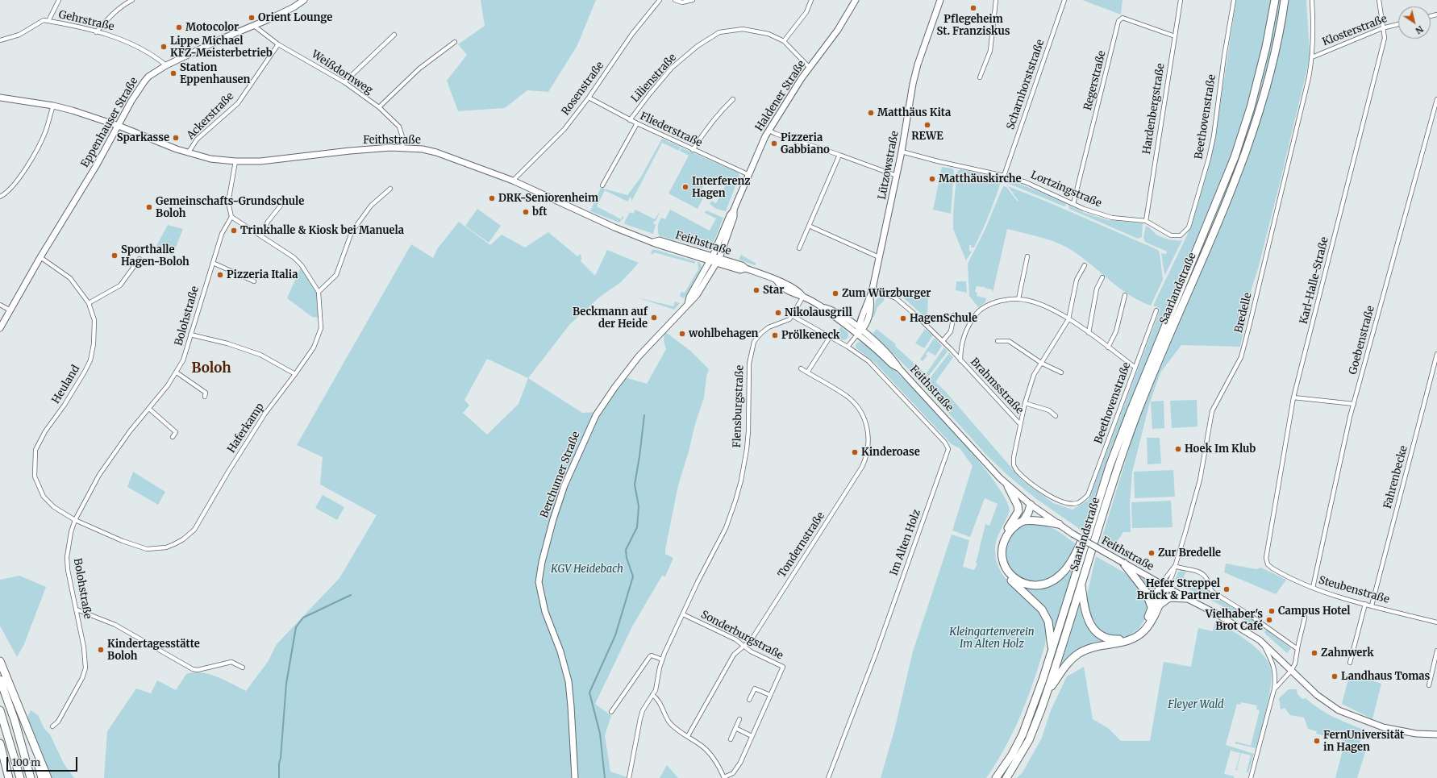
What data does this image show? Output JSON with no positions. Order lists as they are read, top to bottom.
{
  "streets": {
    "highway": ["Saarlandstraße"],
    "main road": [
      "Haldener Straße",
      "Eppenhauser Straße",
      "Feithstraße",
      "Lützowstraße",
      "Berchumer Straße"
    ],
    "street": [
      "Gehrstraße",
      "Klosterstraße",
      "Weißdornweg",
      "Lilienstraße",
      "Regerstraße",
      "Scharnhorststraße",
      "Rosenstraße",
      "Hardenbergstraße",
      "Ackerstraße",
      "Beethovenstraße",
      "Fliederstraße",
      "Lortzingstraße",
      "Karl-Halle-Straße",
      "Bredelle",
      "Bolohstraße",
      "Goebenstraße",
      "Heuland",
      "Brahmsstraße",
      "Flensburgstraße",
      "Haferkamp",
      "Fahrenbecke",
      "Im Alten Holz",
      "Tondernstraße",
      "Steubenstraße",
      "Sonderburgstraße"
    ]
  },
  "crossings": [
    ["Gehrstraße", "Eppenhauser Straße"],
    ["Klosterstraße", "Karl-Halle-Straße"],
    ["Klosterstraße", "Bredelle"],
    ["Weißdornweg", "Ackerstraße"],
    ["Weißdornweg", "Eppenhauser Straße"],
    ["Weißdornweg", "Feithstraße"],
    ["Lilienstraße", "Haldener Straße"],
    ["Lilienstraße", "Fliederstraße"],
    ["Regerstraße", "Hardenbergstraße"],
    ["Regerstraße", "Lortzingstraße"],
    ["Scharnhorststraße", "Lortzingstraße"],
    ["Rosenstraße", "Fliederstraße"],
    ["Rosenstraße", "Feithstraße"],
    ["Haldener Straße", "Fliederstraße"],
    ["Haldener Straße", "Feithstraße"],
    ["Haldener Straße", "Berchumer Straße"],
    ["Hardenbergstraße", "Lortzingstraße"],
    ["Ackerstraße", "Feithstraße"],
    ["Beethovenstraße", "Lortzingstraße"],
    ["Beethovenstraße", "Brahmsstraße"],
    ["Eppenhauser Straße", "Feithstraße"],
    ["Eppenhauser Straße", "Heuland"],
    ["Feithstraße", "Lützowstraße"],
    ["Feithstraße", "Bredelle"],
    ["Feithstraße", "Berchumer Straße"],
    ["Lützowstraße", "Lortzingstraße"],
    ["Lützowstraße", "Brahmsstraße"],
    ["Karl-Halle-Straße", "Steubenstraße"],
    ["Bolohstraße", "Heuland"],
    ["Bolohstraße", "Haferkamp"],
    ["Goebenstraße", "Steubenstraße"],
    ["Heuland", "Haferkamp"],
    ["Flensburgstraße", "Im Alten Holz"],
    ["Flensburgstraße", "Sonderburgstraße"],
    ["Fahrenbecke", "Steubenstraße"],
    ["Tondernstraße", "Sonderburgstraße"]
  ],
  "districts": ["Boloh"],
  "parks": ["KGV Heidebach", "Kleingartenverein Im Alten Holz", "Fleyer Wald"],
  "places": [
    "Pflegeheim St. Franziskus",
    "Orient Lounge",
    "Motocolor",
    "Lippe Michael KFZ-Meisterbetrieb",
    "Station Eppenhausen",
    "Matthäus Kita",
    "REWE",
    "Sparkasse",
    "Pizzeria Gabbiano",
    "Matthäuskirche",
    "Interferenz Hagen",
    "DRK-Seniorenheim",
    "Gemeinschafts-Grundschule Boloh",
    "bft",
    "Trinkhalle & Kiosk bei Manuela",
    "Sporthalle Hagen-Boloh",
    "Pizzeria Italia",
    "Star",
    "Zum Würzburger",
    "Nikolausgrill",
    "Beckmann auf der Heide",
    "HagenSchule",
    "wohlbehagen",
    "Prölkeneck",
    "Hoek Im Klub",
    "Kinderoase",
    "Zur Bredelle",
    "Hefer Streppel Brück & Partner",
    "Campus Hotel",
    "Vielhaber's Brot Café",
    "Kindertagesstätte Boloh",
    "Zahnwerk",
    "Landhaus Tomas",
    "FernUniversität in Hagen"
  ],
  "scale_bar": "100 m",
  "north": "bottom right"
}
